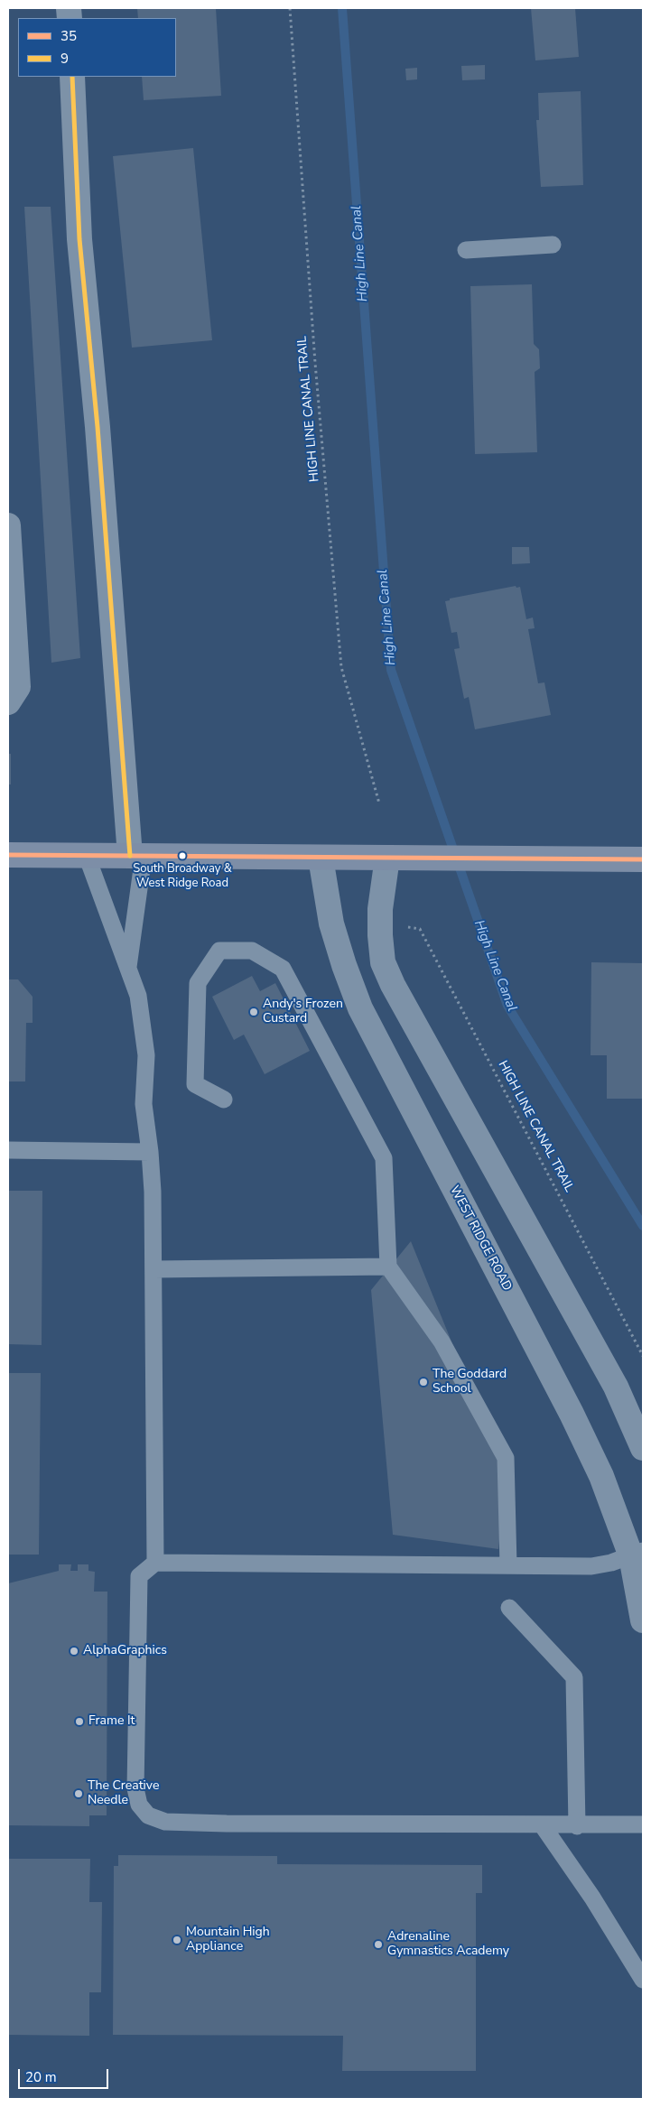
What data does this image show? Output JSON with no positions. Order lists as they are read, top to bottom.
{
  "streets": {
    "street": ["WEST RIDGE ROAD"],
    "path": ["HIGH LINE CANAL TRAIL"]
  },
  "water": ["High Line Canal"],
  "places": [
    "South Broadway & West Ridge Road",
    "Andy's Frozen Custard",
    "The Goddard School",
    "AlphaGraphics",
    "Frame It",
    "The Creative Needle",
    "Mountain High Appliance",
    "Adrenaline Gymnastics Academy"
  ],
  "lines": ["transit line 9", "transit line 35"],
  "legend": ["35", "9"],
  "scale_bar": "20 m"
}
